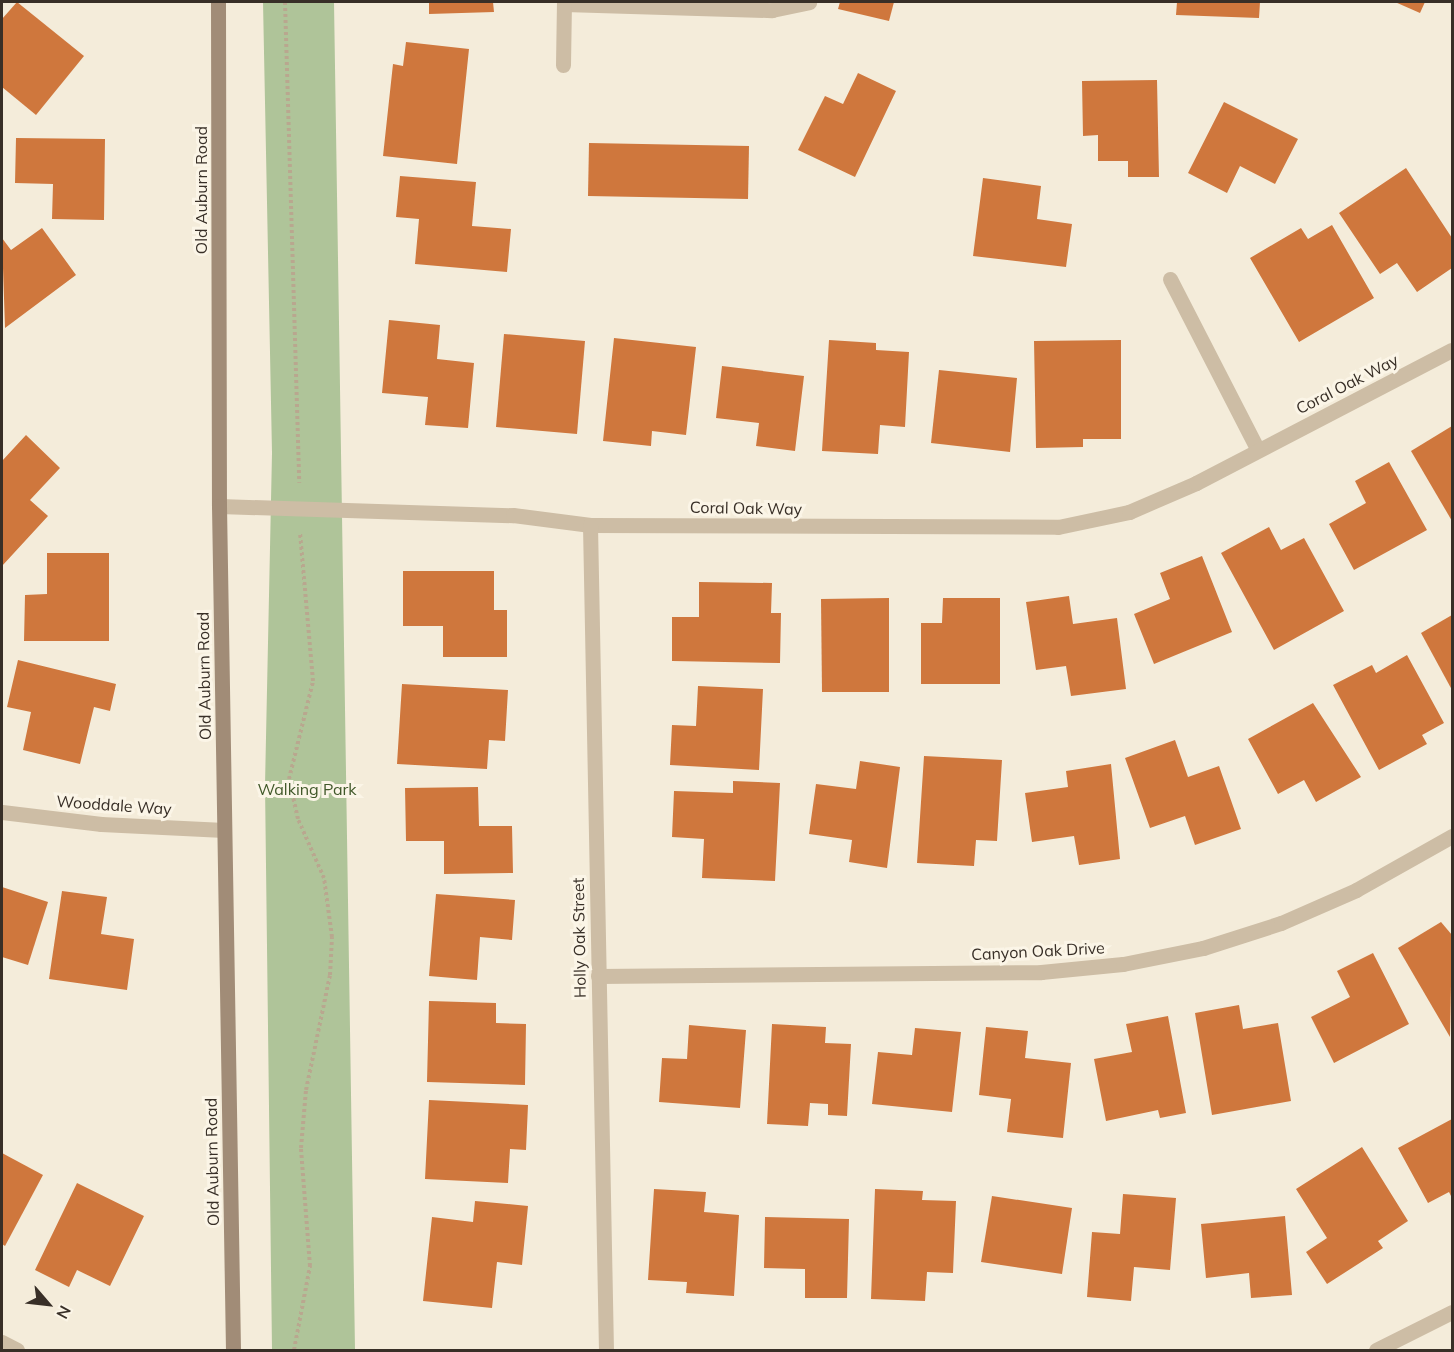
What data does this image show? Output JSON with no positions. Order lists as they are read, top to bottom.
{
  "streets": {
    "main road": ["Old Auburn Road"],
    "street": [
      "Coral Oak Way",
      "Wooddale Way",
      "Holly Oak Street",
      "Canyon Oak Drive"
    ]
  },
  "crossings": [
    ["Old Auburn Road", "Coral Oak Way"],
    ["Old Auburn Road", "Wooddale Way"],
    ["Coral Oak Way", "Holly Oak Street"],
    ["Holly Oak Street", "Canyon Oak Drive"]
  ],
  "parks": ["Walking Park"],
  "north": "bottom right"
}
